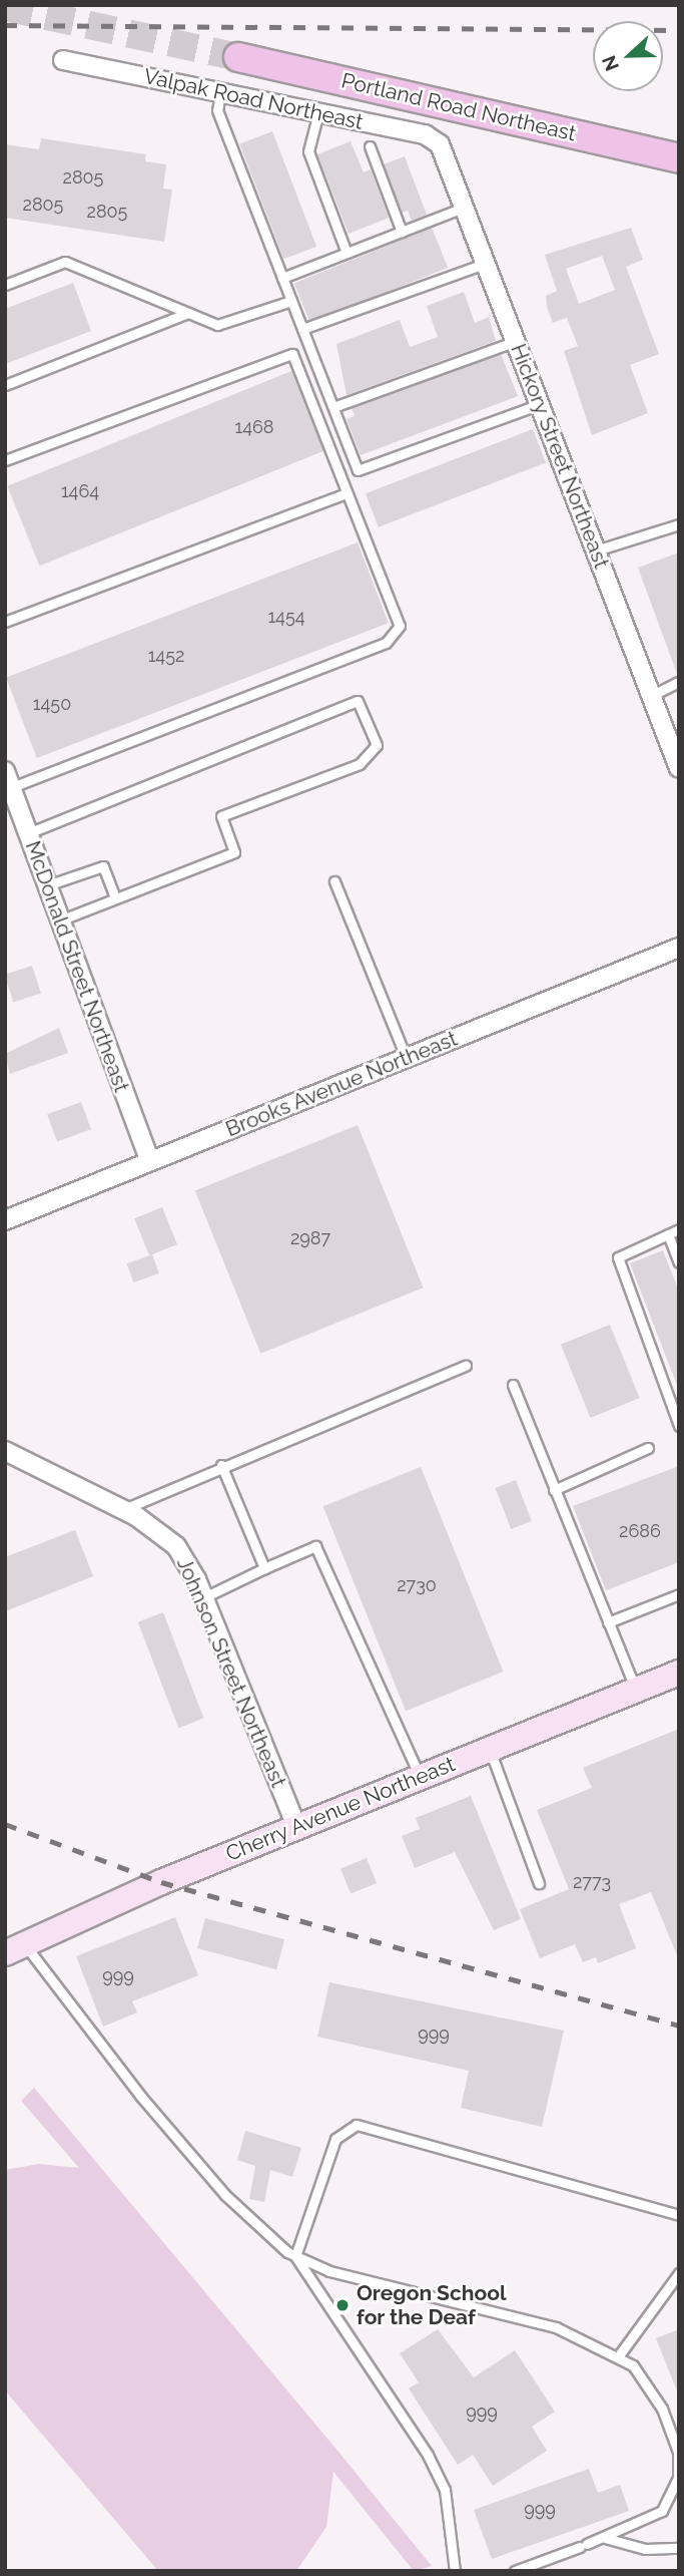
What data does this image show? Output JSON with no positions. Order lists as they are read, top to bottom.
{
  "streets": {
    "main road": ["Portland Road Northeast", "Cherry Avenue Northeast"],
    "street": [
      "Valpak Road Northeast",
      "Hickory Street Northeast",
      "McDonald Street Northeast",
      "Brooks Avenue Northeast",
      "Johnson Street Northeast"
    ]
  },
  "crossings": [
    ["Valpak Road Northeast", "Hickory Street Northeast"],
    ["McDonald Street Northeast", "Brooks Avenue Northeast"],
    ["Johnson Street Northeast", "Cherry Avenue Northeast"]
  ],
  "places": ["Oregon School for the Deaf"],
  "house_numbers": [
    "2805",
    "2805",
    "2805",
    "1468",
    "1464",
    "1454",
    "1452",
    "1450",
    "2987",
    "2686",
    "2730",
    "2773",
    "999",
    "999",
    "999",
    "999"
  ],
  "north": "left"
}
